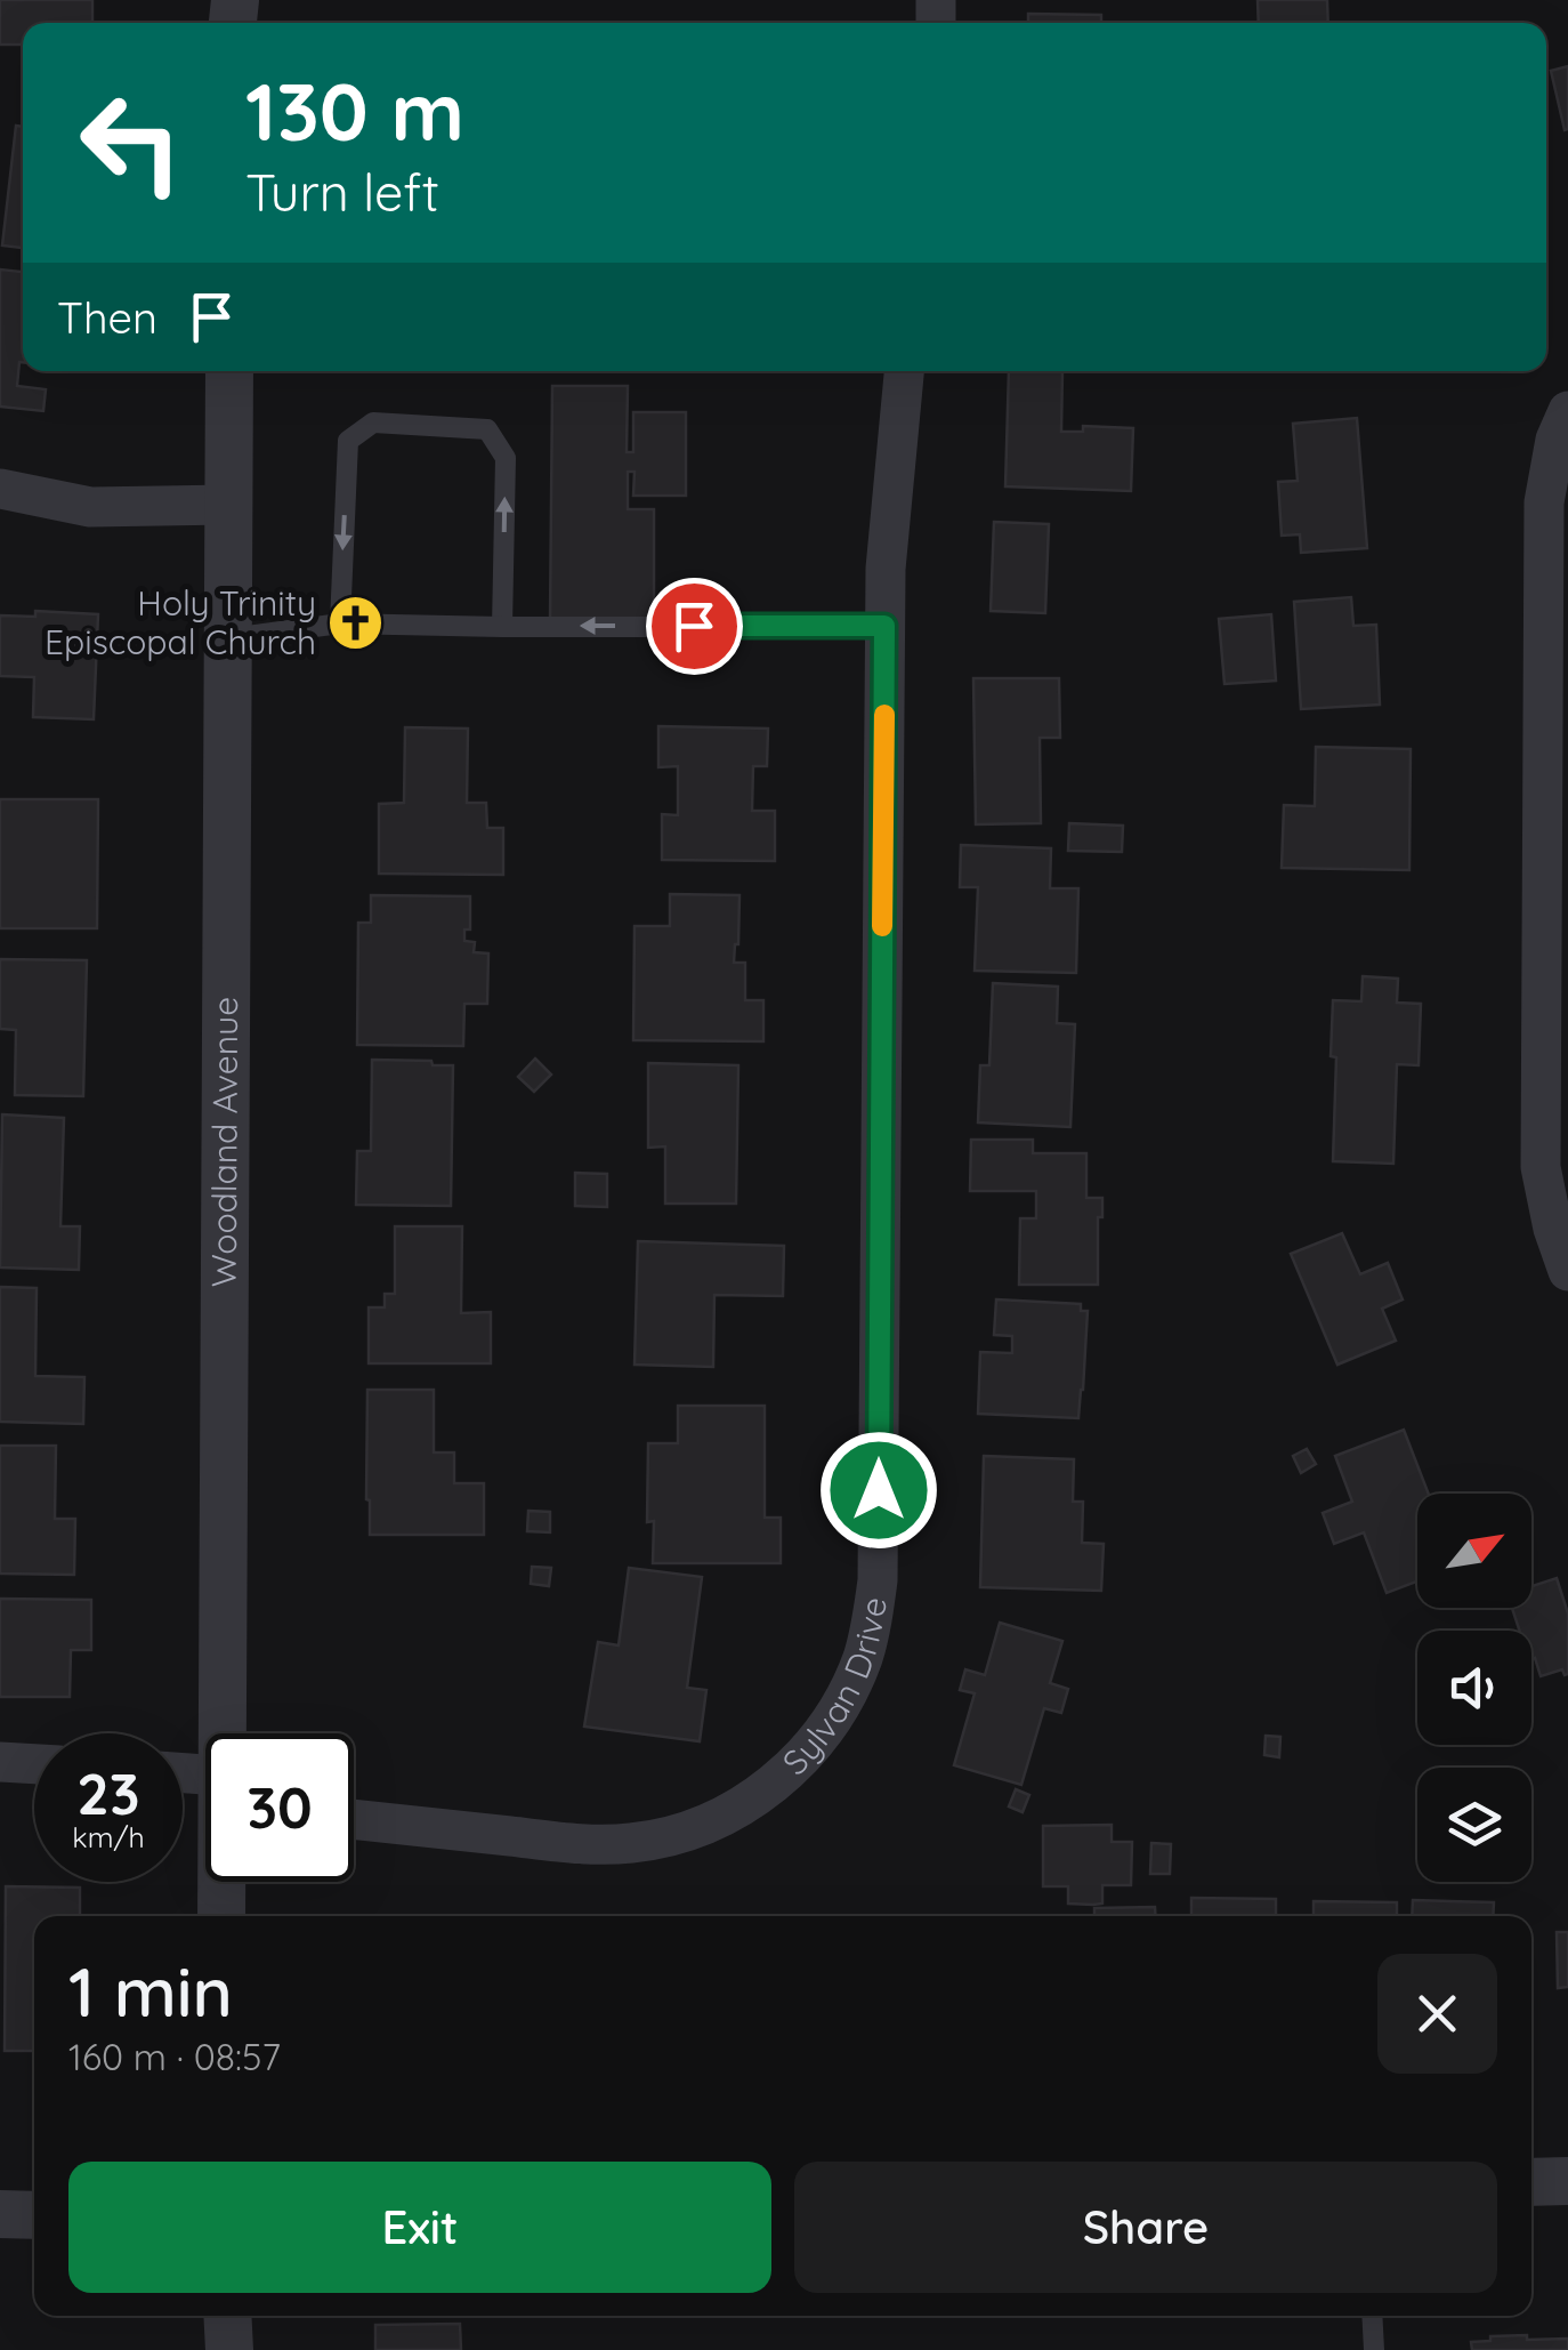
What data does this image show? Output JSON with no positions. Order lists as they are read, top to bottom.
{
  "streets": {
    "street": ["Woodland Avenue", "Sylvan Drive"]
  },
  "places": {
    "church": ["Holy Trinity Episcopal Church"]
  },
  "north": "top right",
  "page": {
    "turn": ["130 m", "Turn left"],
    "then": "Then",
    "speed": "23 km/h",
    "limit": "30",
    "heading": ["1 min", "160 m · 08:57"],
    "buttons": ["Exit", "Share"]
  }
}
